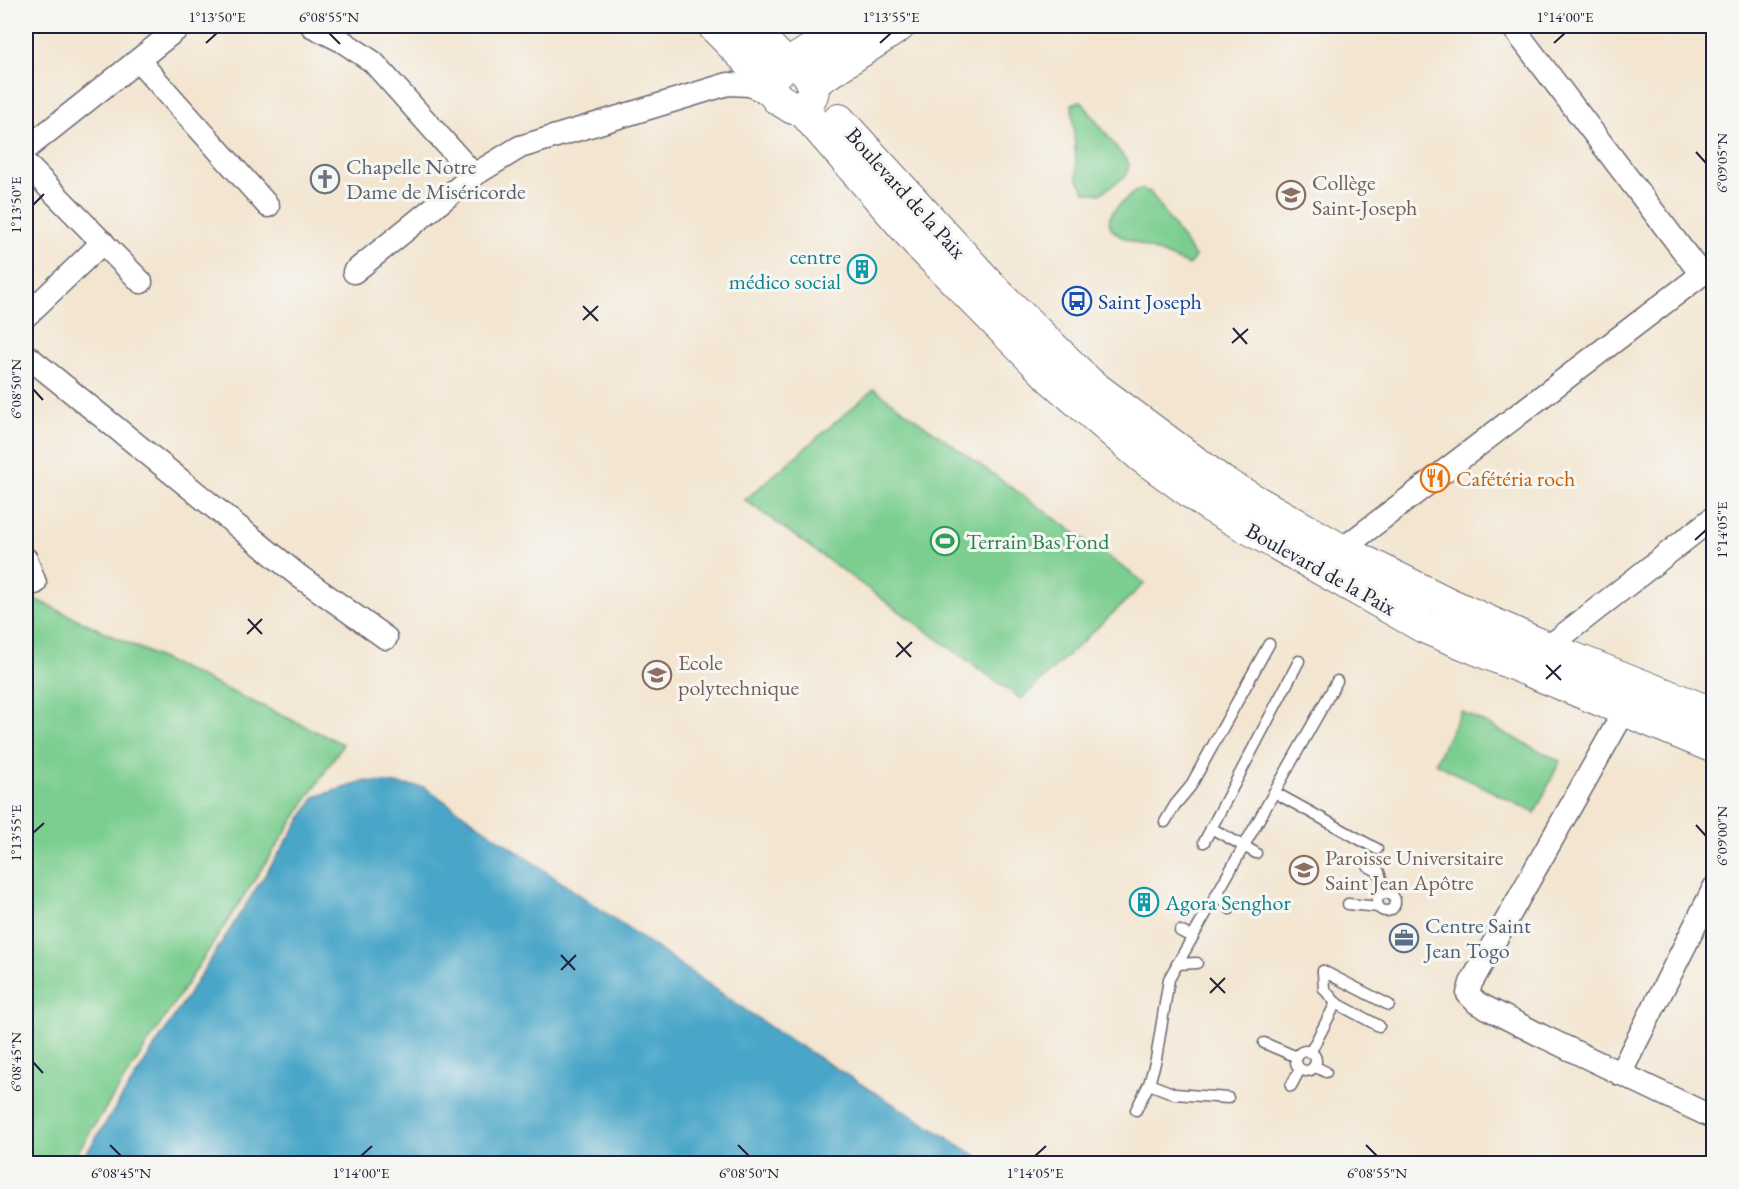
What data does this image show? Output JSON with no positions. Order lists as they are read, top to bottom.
{
  "streets": {
    "main road": ["Boulevard de la Paix"]
  },
  "places": {
    "church": ["Chapelle Notre Dame de Miséricorde"],
    "school or university": ["Collège Saint-Joseph", "Ecole polytechnique", "Paroisse Universitaire Saint Jean Apôtre"],
    "building": ["centre médico social", "Agora Senghor"],
    "bus stop": ["Saint Joseph"],
    "restaurant": ["Cafétéria roch"],
    "sports": ["Terrain Bas Fond"],
    "office": ["Centre Saint Jean Togo"]
  },
  "coordinates": [
    "1°13'50\"E",
    "6°08'55\"N",
    "1°13'55\"E",
    "1°14'00\"E",
    "6°09'05\"N",
    "6°08'50\"N",
    "1°14'05\"E",
    "6°09'00\"N",
    "6°08'45\"N"
  ]
}
